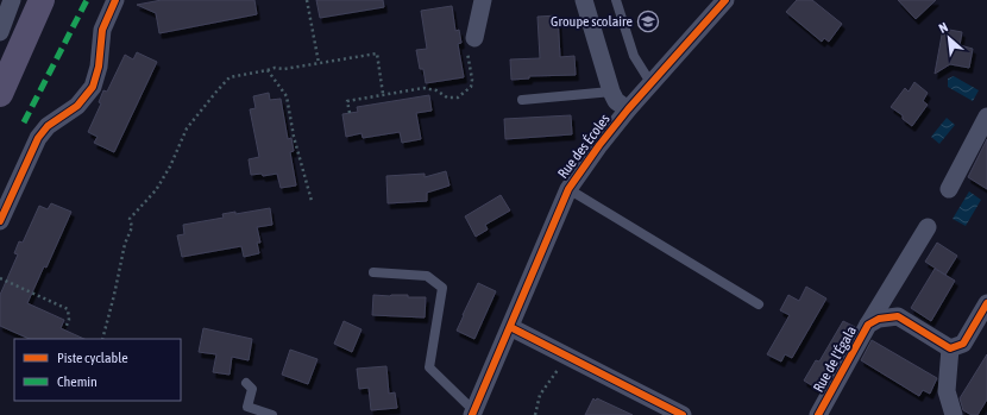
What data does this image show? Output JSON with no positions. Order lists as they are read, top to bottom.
{
  "streets": {
    "street": ["Rue des Écoles", "Rue de l'Égala"]
  },
  "places": {
    "school or university": ["Groupe scolaire"]
  },
  "legend": ["Piste cyclable", "Chemin"],
  "north": "top left"
}
